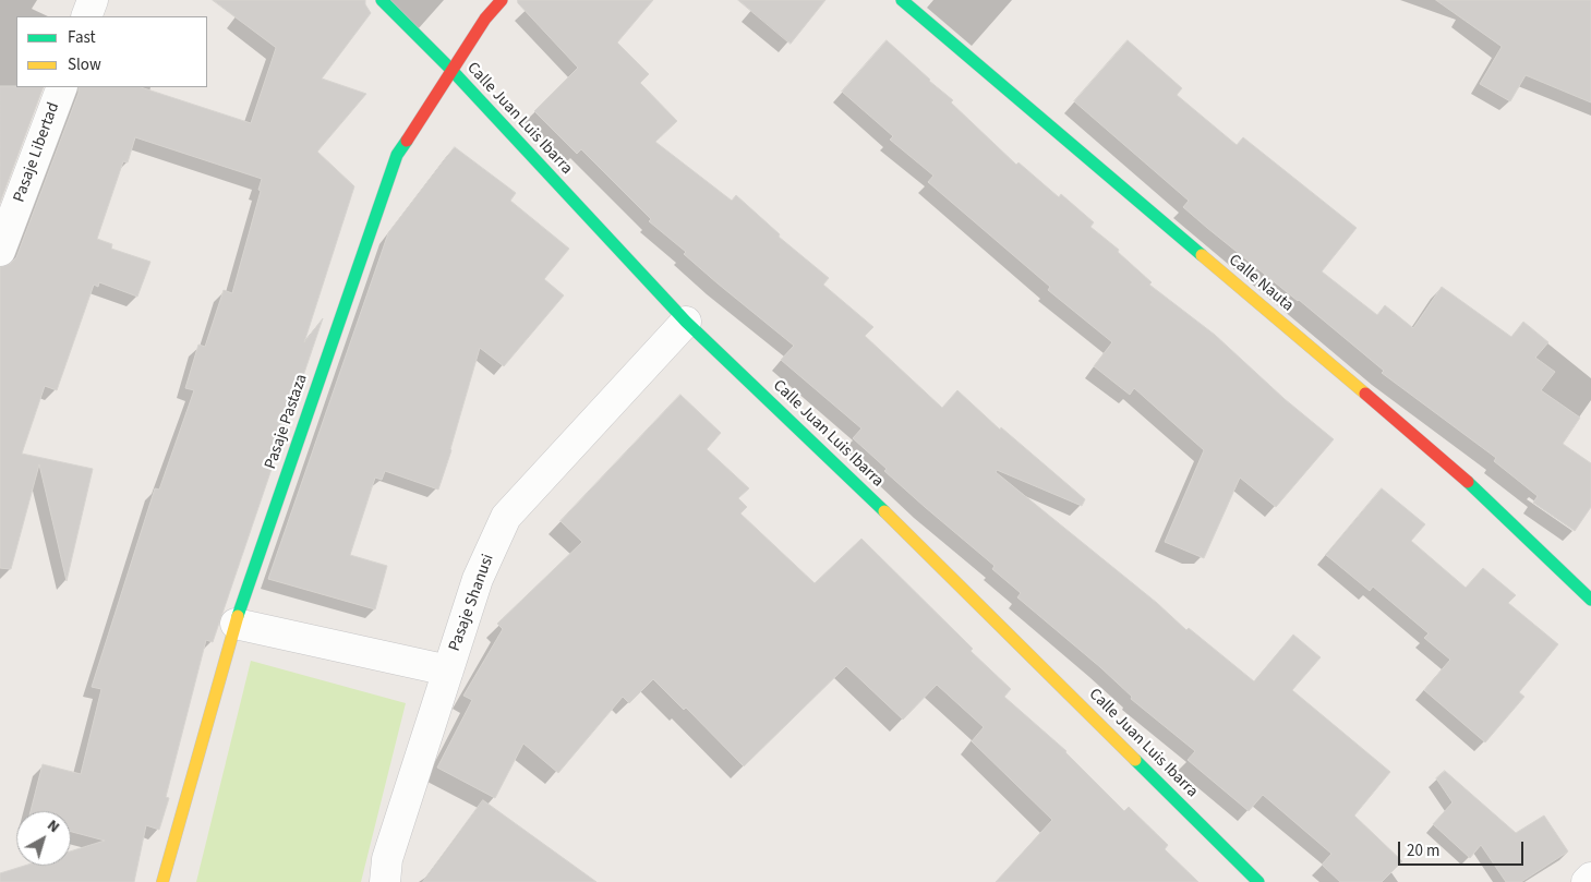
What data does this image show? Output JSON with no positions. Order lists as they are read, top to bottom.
{
  "streets": {
    "street": [
      "Calle Juan Luis Ibarra",
      "Pasaje Libertad",
      "Calle Nauta",
      "Pasaje Pastaza",
      "Pasaje Shanusi"
    ]
  },
  "crossings": [
    ["Calle Juan Luis Ibarra", "Pasaje Pastaza"],
    ["Calle Juan Luis Ibarra", "Pasaje Shanusi"]
  ],
  "legend": ["Fast", "Slow"],
  "scale_bar": "20 m",
  "north": "top right"
}
